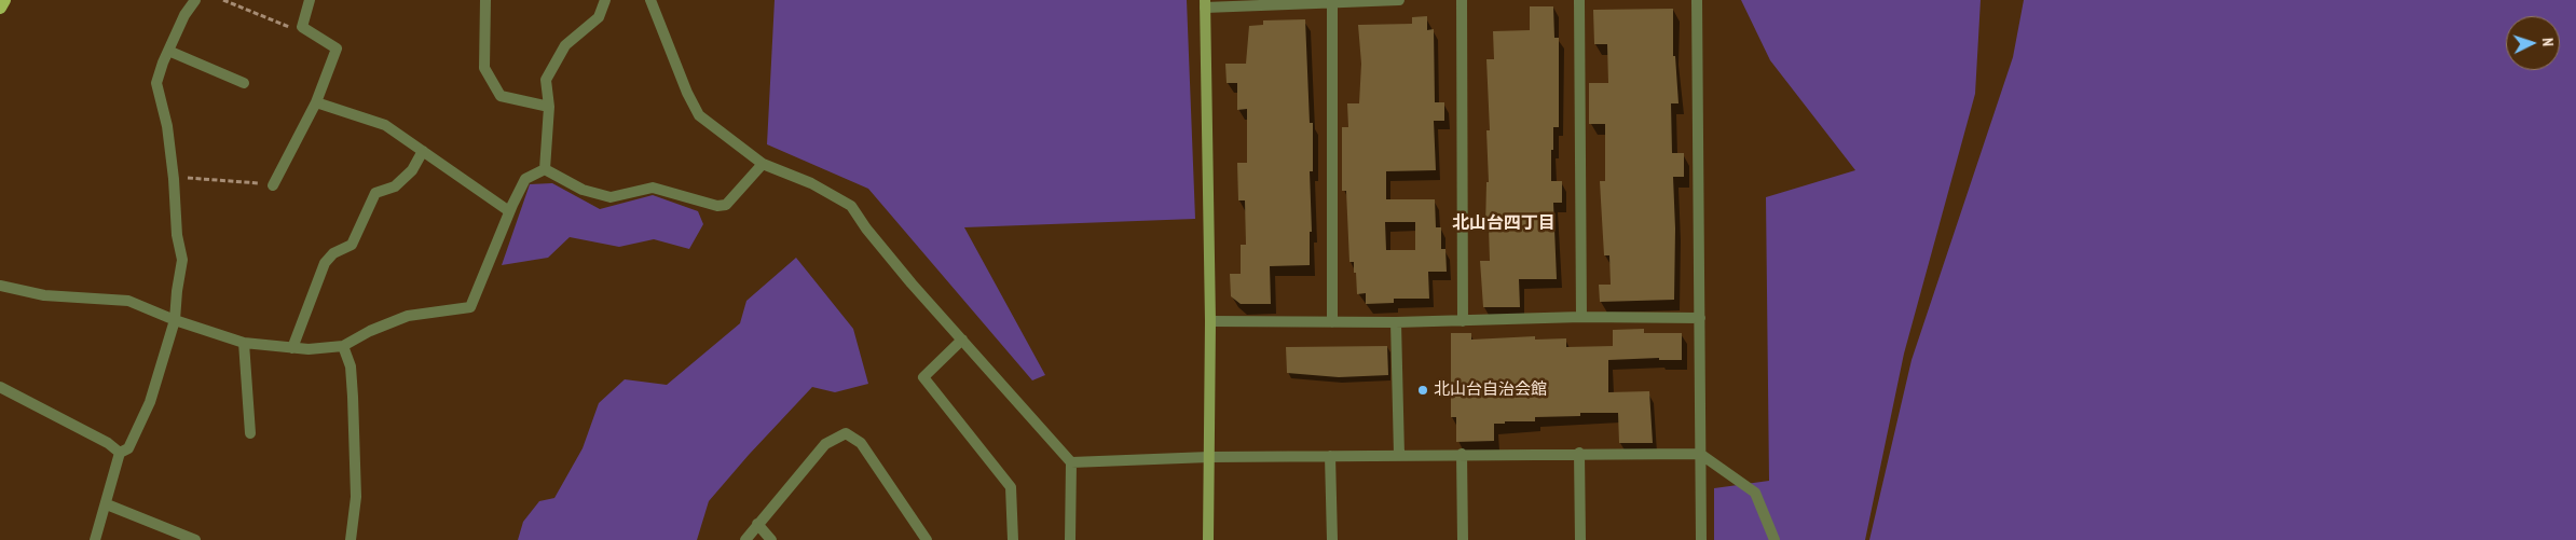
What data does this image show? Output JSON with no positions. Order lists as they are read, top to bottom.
{
  "districts": ["北山台四丁目"],
  "places": ["北山台自治会館"],
  "north": "right"
}
